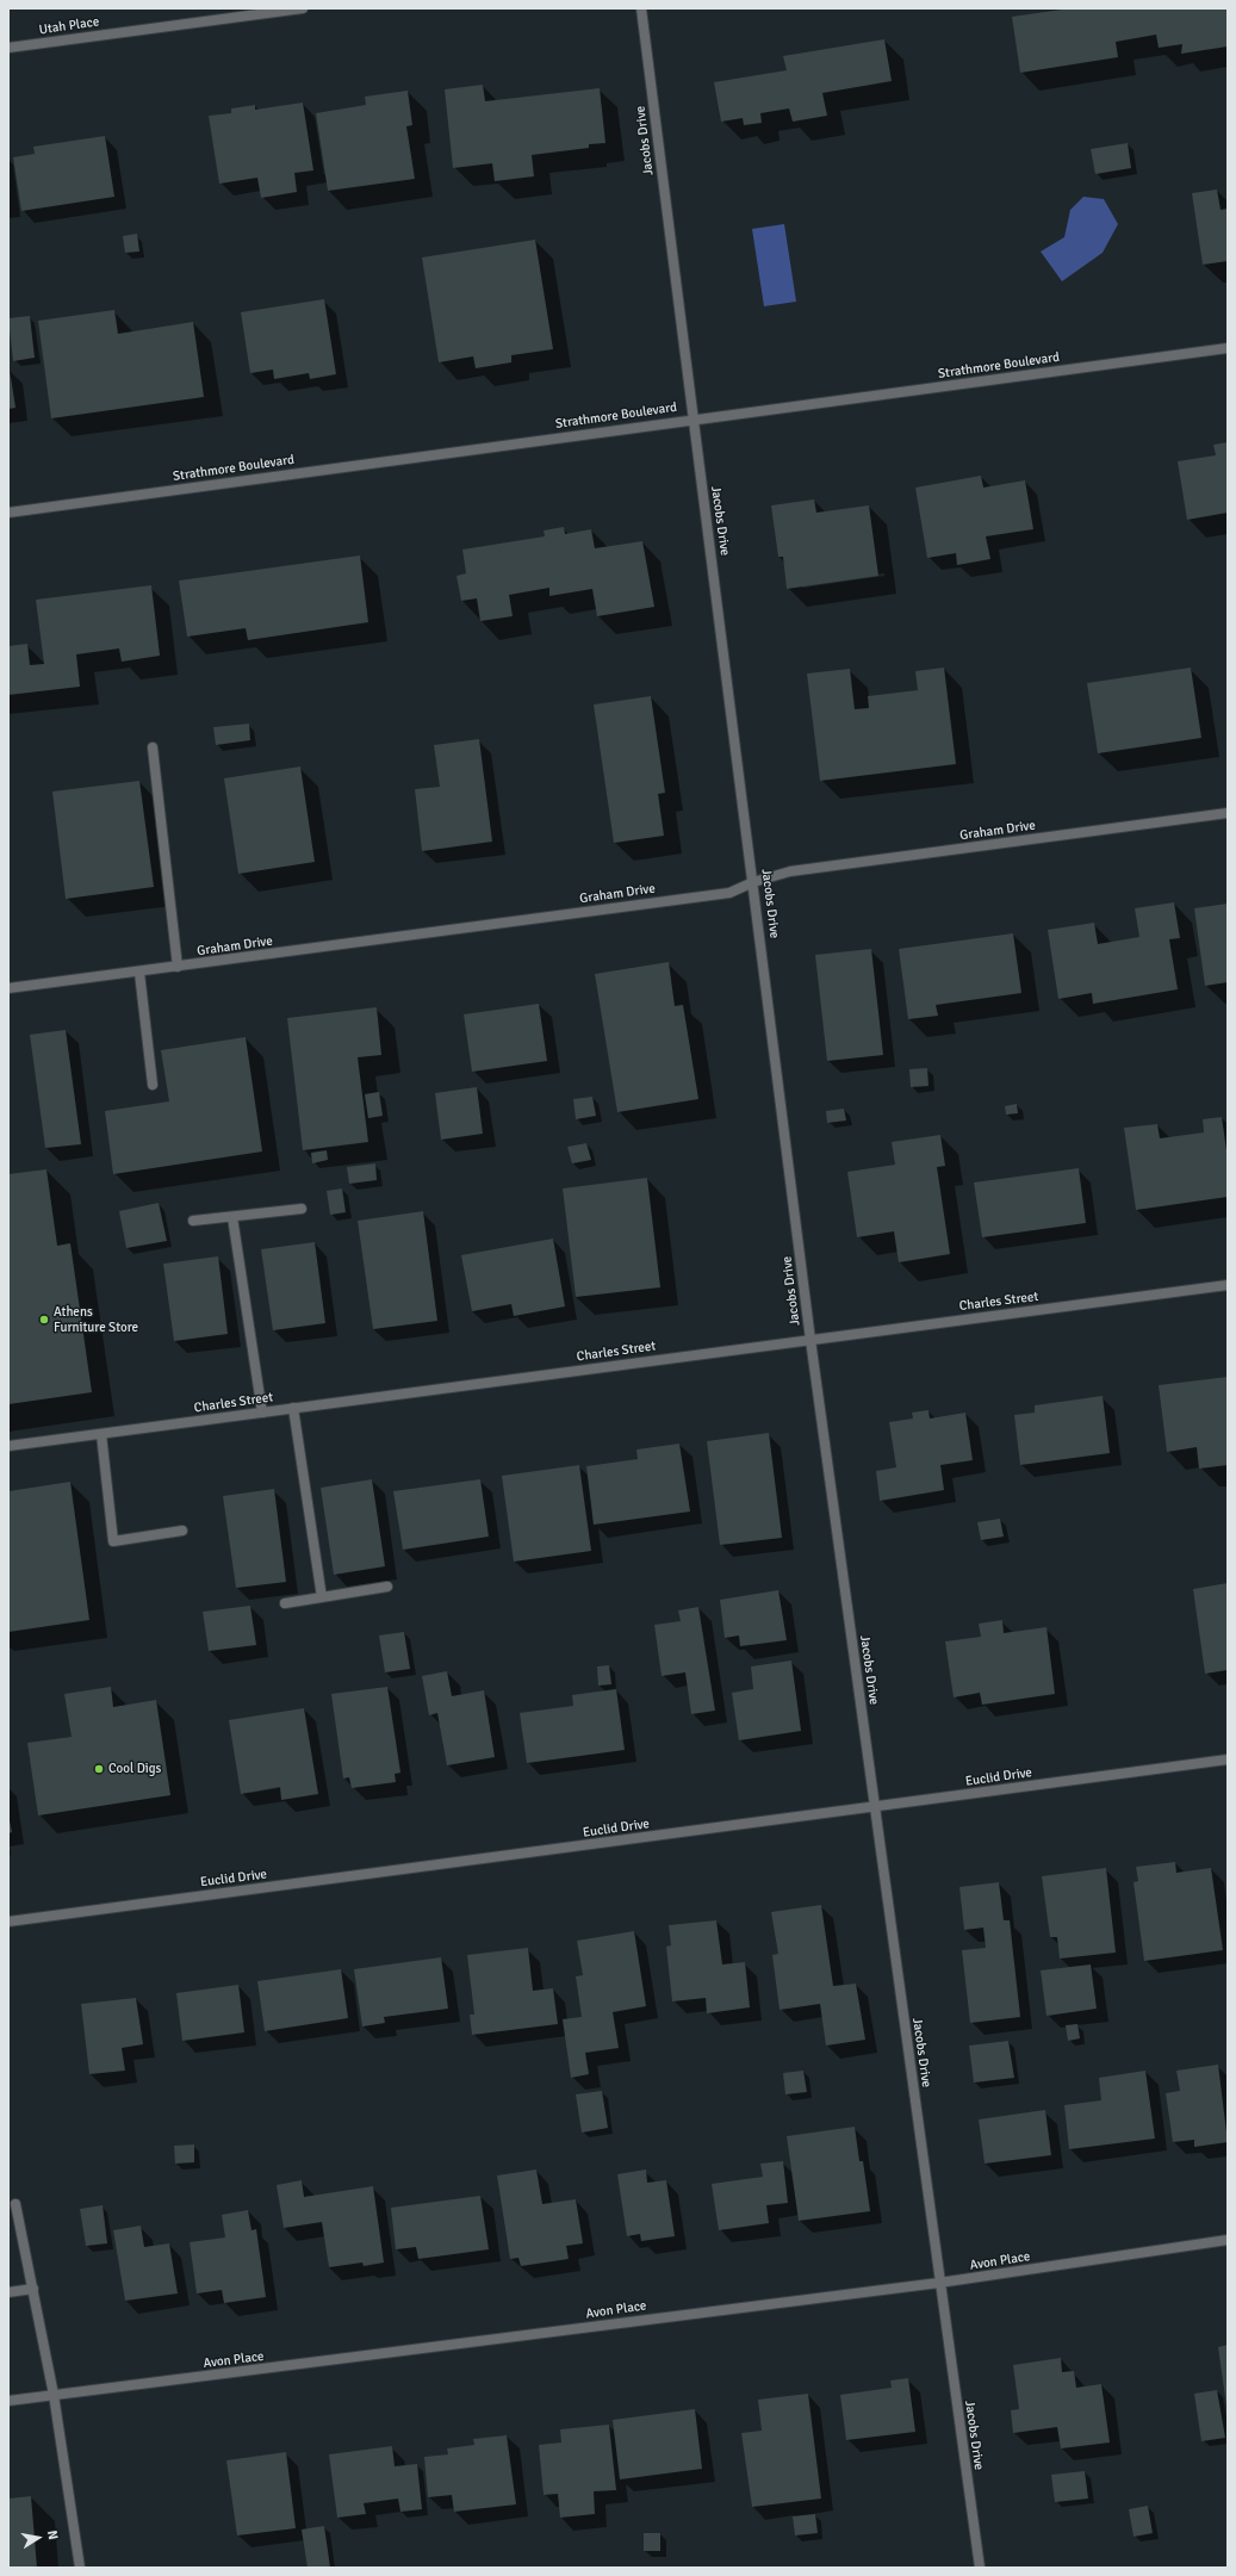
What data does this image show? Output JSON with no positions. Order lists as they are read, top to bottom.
{
  "streets": {
    "street": [
      "Utah Place",
      "Jacobs Drive",
      "Strathmore Boulevard",
      "Graham Drive",
      "Charles Street",
      "Euclid Drive",
      "Avon Place"
    ]
  },
  "crossings": [
    ["Jacobs Drive", "Strathmore Boulevard"],
    ["Jacobs Drive", "Graham Drive"],
    ["Jacobs Drive", "Charles Street"],
    ["Jacobs Drive", "Euclid Drive"],
    ["Jacobs Drive", "Avon Place"]
  ],
  "places": ["Athens Furniture Store", "Cool Digs"],
  "north": "right"
}
